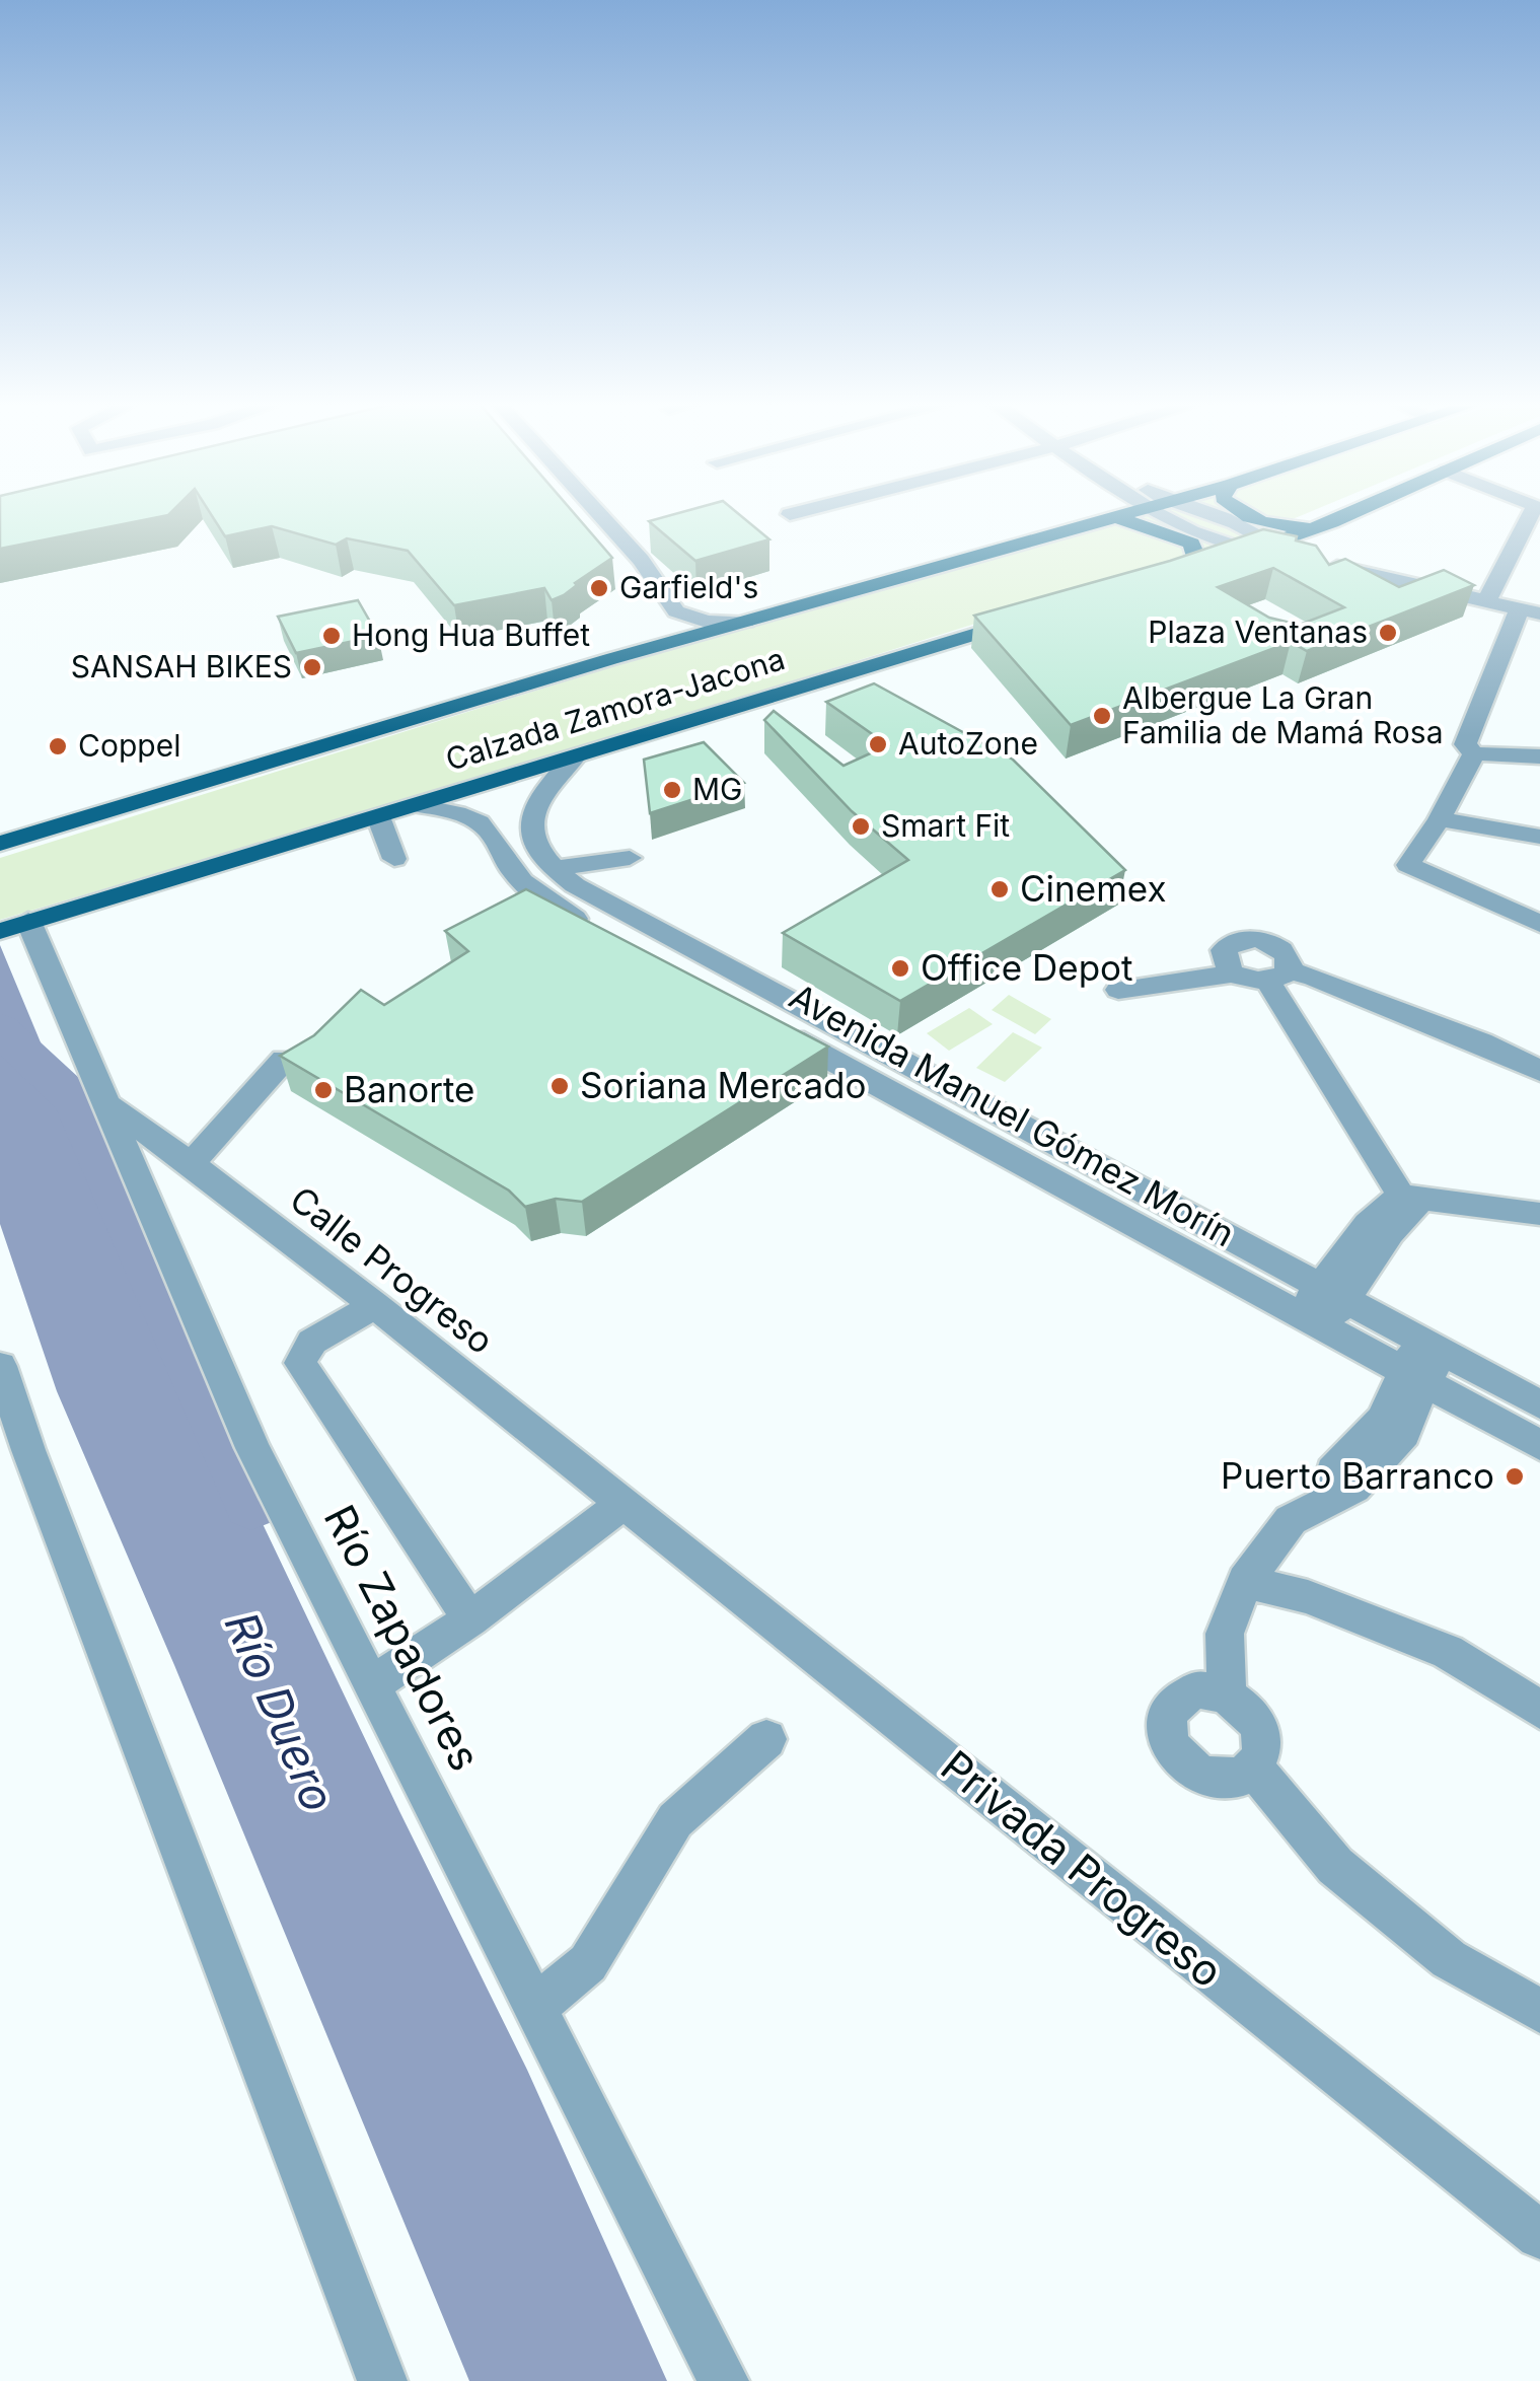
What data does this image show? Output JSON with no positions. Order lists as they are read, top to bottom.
{
  "streets": {
    "main road": ["Calzada Zamora-Jacona"],
    "street": [
      "Avenida Manuel Gómez Morín",
      "Calle Progreso",
      "Río Zapadores",
      "Privada Progreso"
    ]
  },
  "crossings": [
    ["Calzada Zamora-Jacona", "Río Zapadores"],
    ["Calle Progreso", "Río Zapadores"],
    ["Calle Progreso", "Privada Progreso"]
  ],
  "water": ["Río Duero"],
  "places": [
    "Garfield's",
    "Plaza Ventanas",
    "Hong Hua Buffet",
    "SANSAH BIKES",
    "Albergue La Gran Familia de Mamá Rosa",
    "AutoZone",
    "Coppel",
    "MG",
    "Smart Fit",
    "Cinemex",
    "Office Depot",
    "Soriana Mercado",
    "Banorte",
    "Puerto Barranco"
  ]
}
